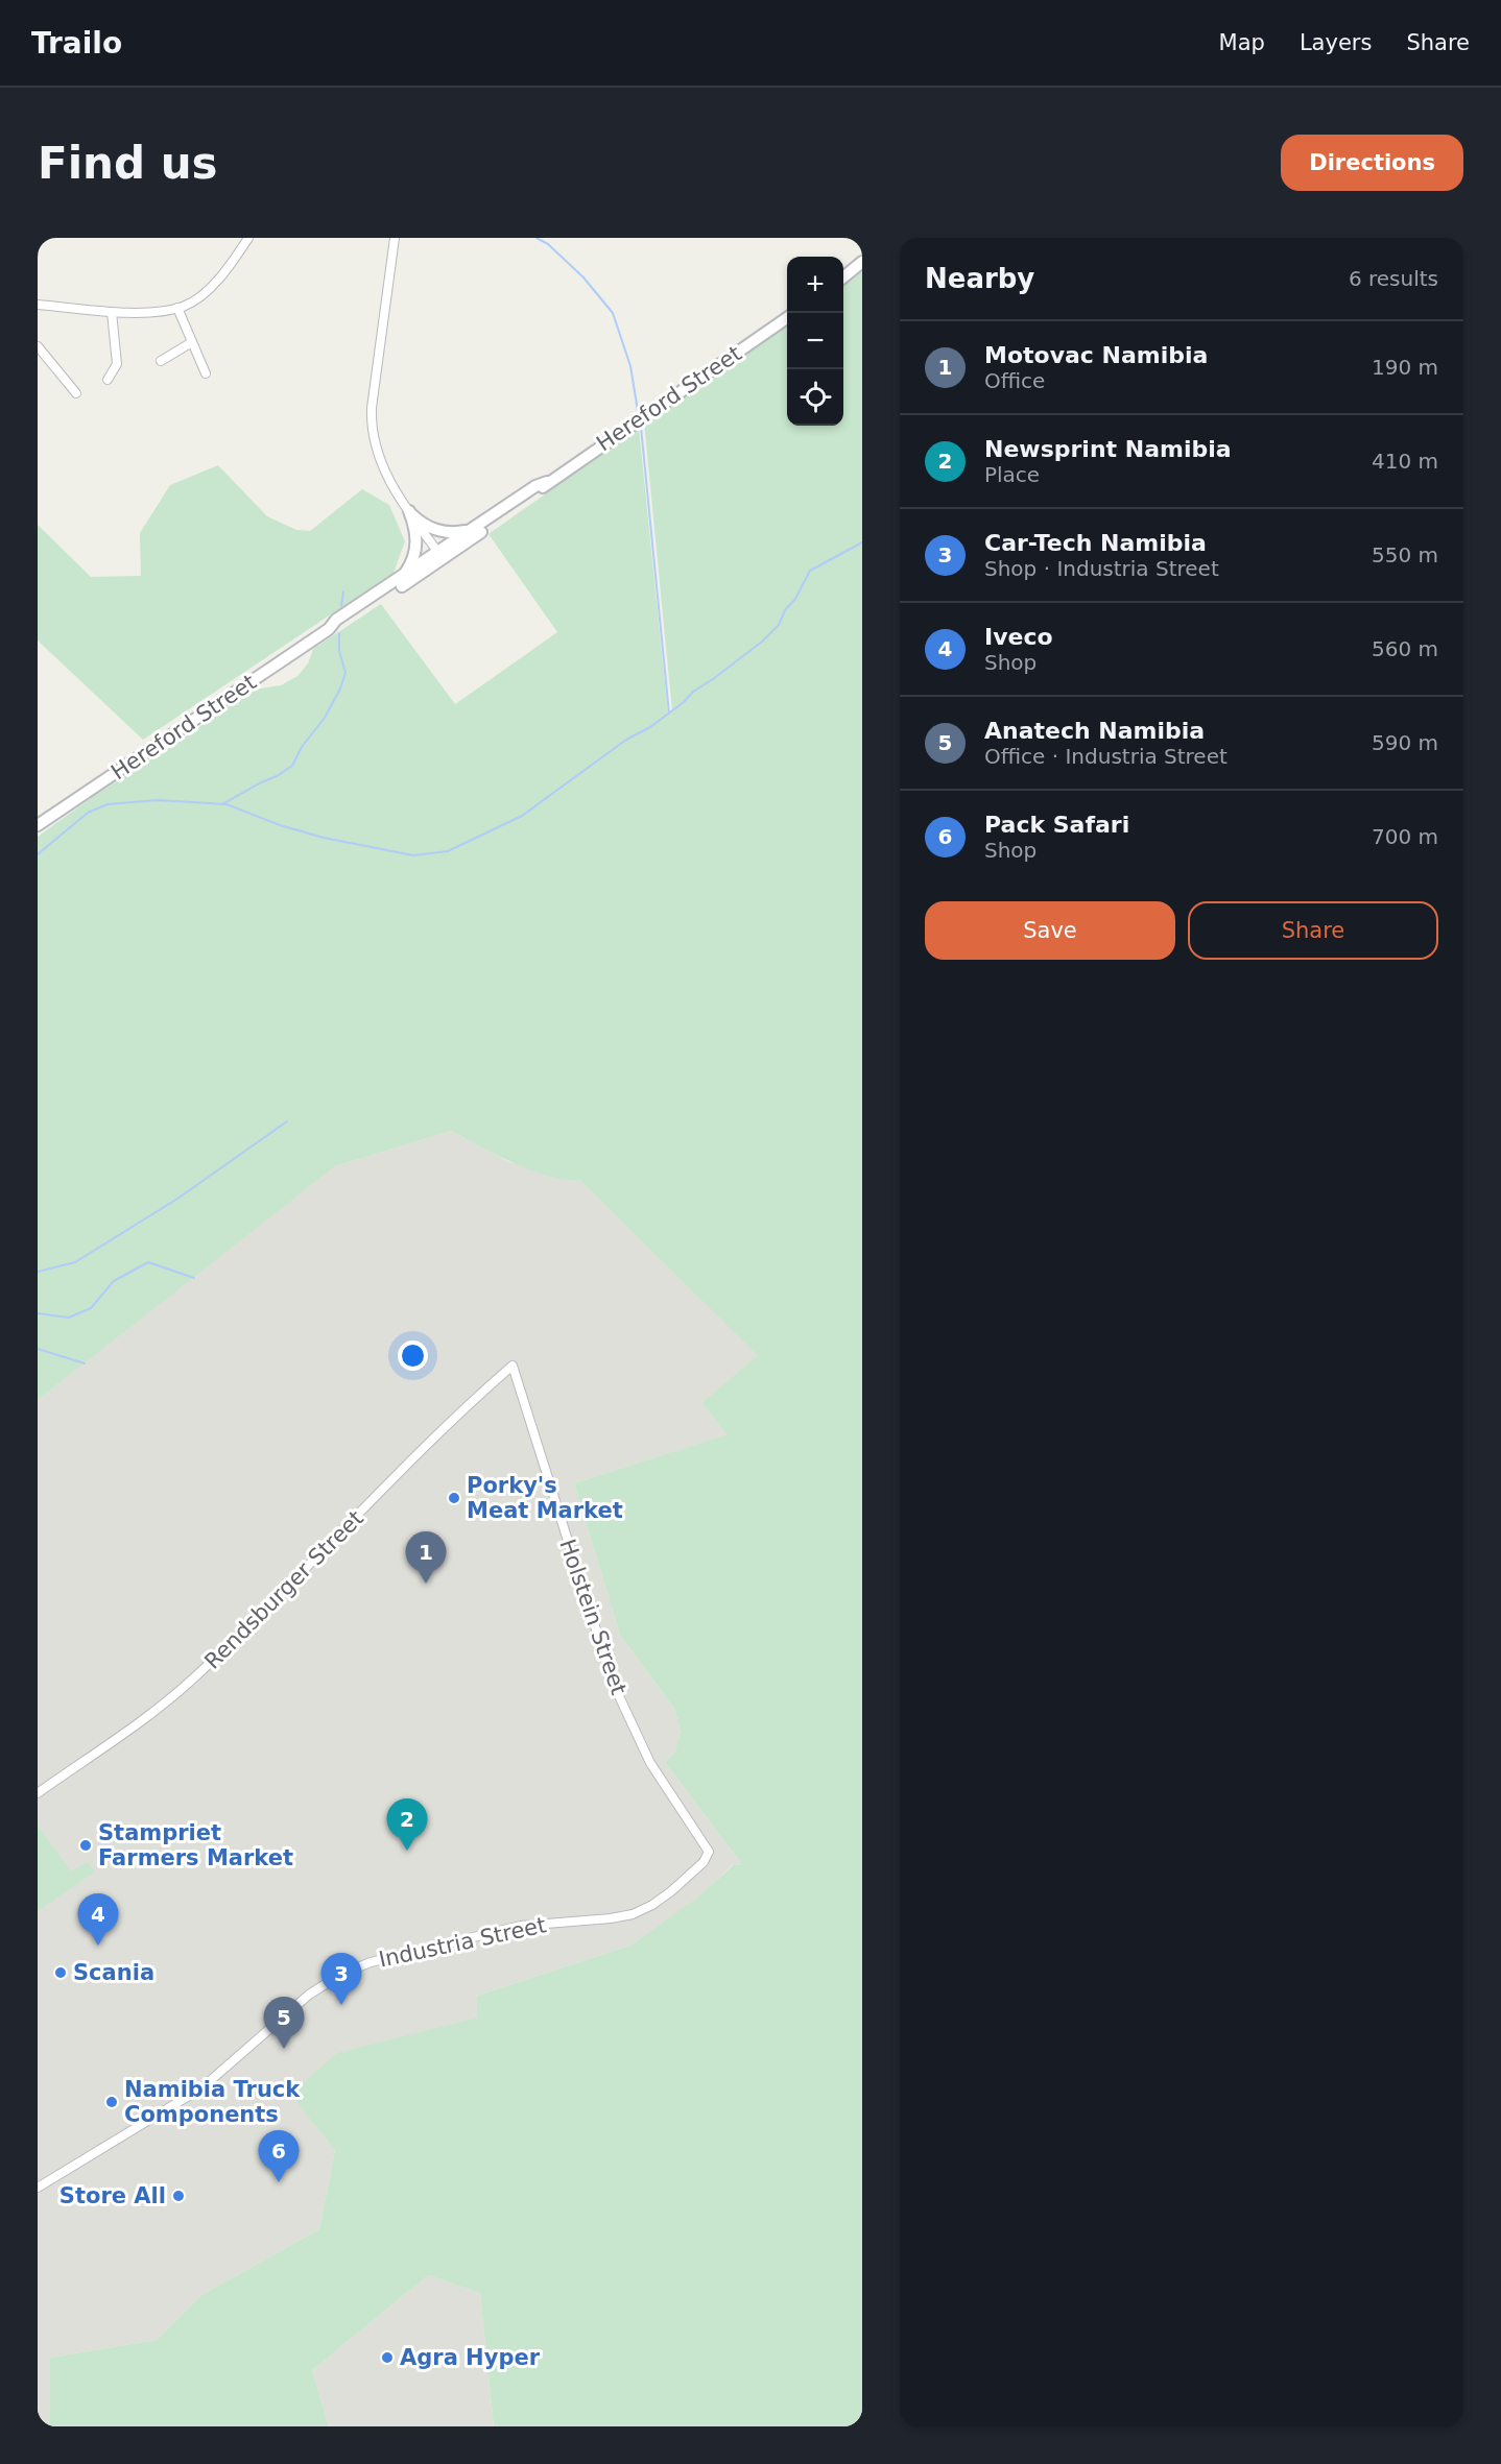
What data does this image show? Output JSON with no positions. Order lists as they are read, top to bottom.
{
  "streets": {
    "main road": ["Hereford Street"],
    "street": ["Rendsburger Street", "Holstein Street", "Industria Street"]
  },
  "crossings": [
    ["Rendsburger Street", "Holstein Street"],
    ["Holstein Street", "Industria Street"]
  ],
  "places": [
    "Porky's Meat Market",
    "Stampriet Farmers Market",
    "Scania",
    "Namibia Truck Components",
    "Store All",
    "Agra Hyper"
  ],
  "page": {
    "header": "Trailo",
    "nav": ["Map", "Layers", "Share"],
    "buttons": [
      "Directions",
      ["Save", "Share"]
    ],
    "title": "Find us",
    "heading": ["Nearby", "6 results"],
    "map_buttons": ["+", "−"],
    "list": [
      {
        "mark": "1",
        "name": "Motovac Namibia",
        "note": "Office",
        "value": "190 m"
      },
      {
        "mark": "2",
        "name": "Newsprint Namibia",
        "note": "Place",
        "value": "410 m"
      },
      {
        "mark": "3",
        "name": "Car-Tech Namibia",
        "note": "Shop · Industria Street",
        "value": "550 m"
      },
      {
        "mark": "4",
        "name": "Iveco",
        "note": "Shop",
        "value": "560 m"
      },
      {
        "mark": "5",
        "name": "Anatech Namibia",
        "note": "Office · Industria Street",
        "value": "590 m"
      },
      {
        "mark": "6",
        "name": "Pack Safari",
        "note": "Shop",
        "value": "700 m"
      }
    ],
    "pins": [
      "1",
      "2",
      "4",
      "3",
      "5",
      "6"
    ]
  }
}
